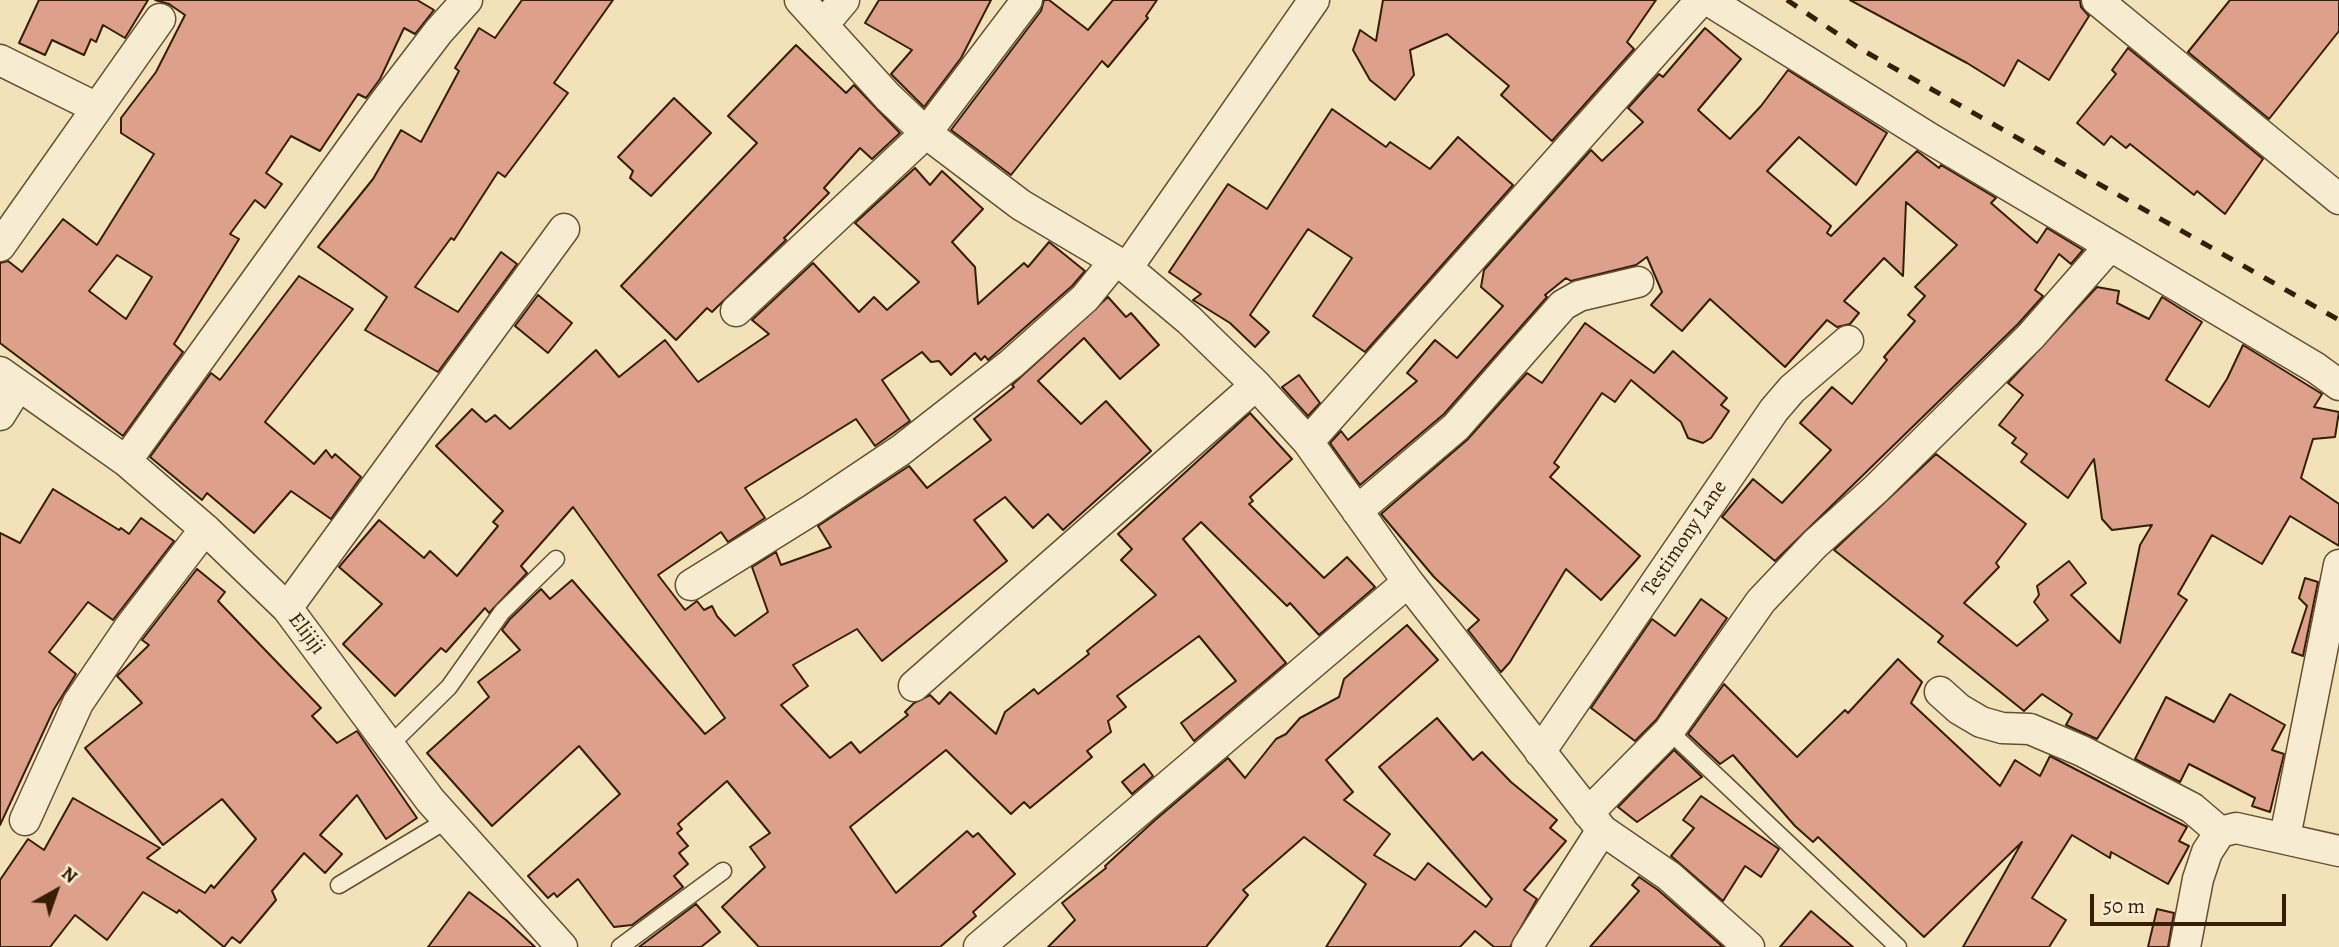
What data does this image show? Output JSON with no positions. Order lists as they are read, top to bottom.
{
  "streets": {
    "street": ["Testimony Lane", "Elijiji"]
  },
  "scale_bar": "50 m",
  "north": "top right"
}
